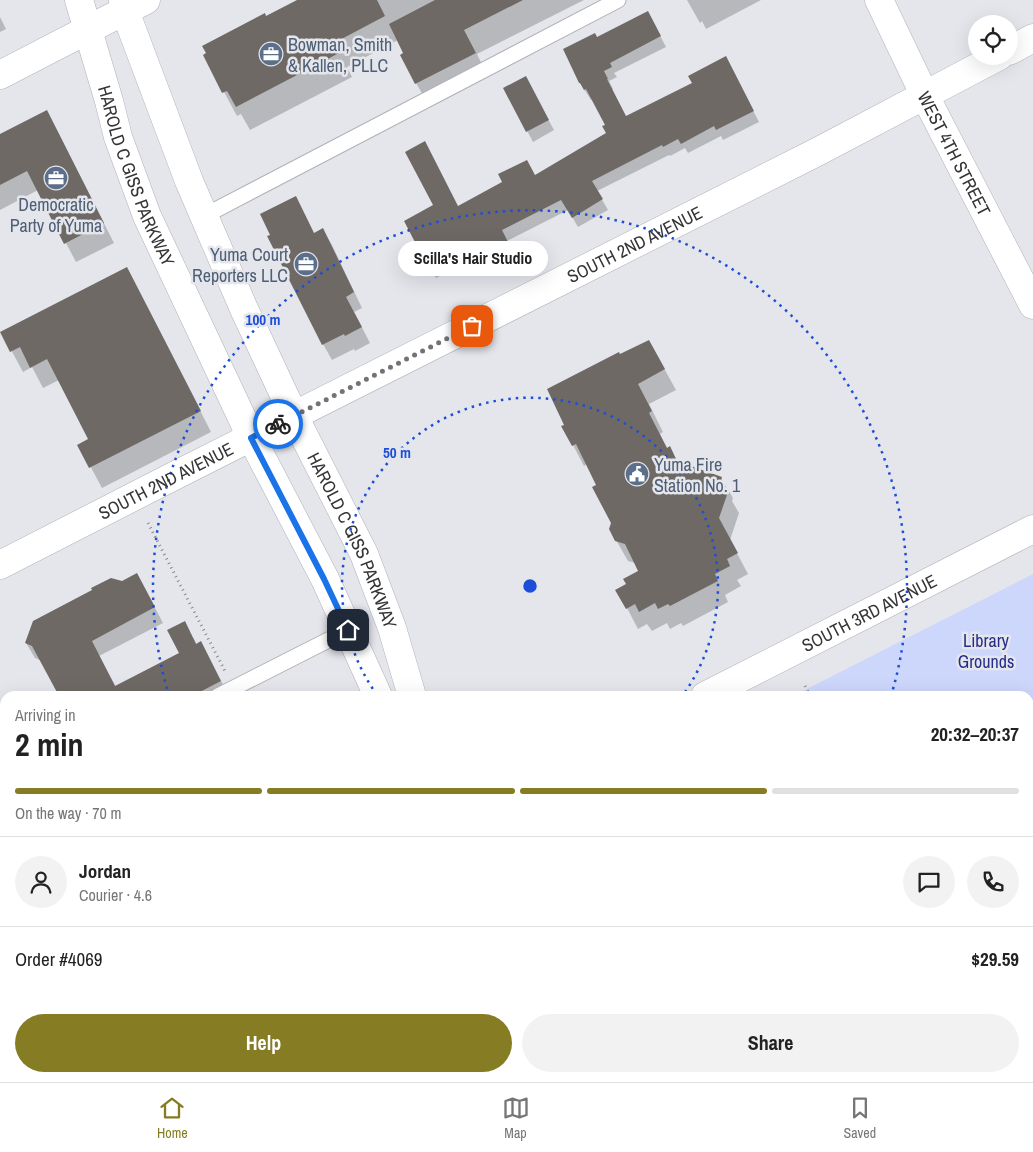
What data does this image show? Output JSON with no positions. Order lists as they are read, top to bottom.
{
  "streets": {
    "street": [
      "WEST 4TH STREET",
      "HAROLD C GISS PARKWAY",
      "SOUTH 2ND AVENUE",
      "SOUTH 3RD AVENUE"
    ]
  },
  "crossings": [
    ["WEST 4TH STREET", "SOUTH 2ND AVENUE"],
    ["HAROLD C GISS PARKWAY", "SOUTH 2ND AVENUE"]
  ],
  "parks": ["Library Grounds"],
  "places": {
    "office": ["Bowman, Smith & Kallen, PLLC", "Democratic Party of Yuma", "Yuma Court Reporters LLC"],
    "other": ["Scilla's Hair Studio"],
    "public building": ["Yuma Fire Station No. 1"]
  },
  "page": {
    "bubble": "Scilla's Hair Studio",
    "heading": ["2 min", "Arriving in", "20:32–20:37"],
    "panel": [
      "Jordan",
      "Courier · 4.6",
      "Order #4069",
      "$29.59"
    ],
    "bar": "On the way · 70 m",
    "buttons": ["Help", "Share"],
    "tabs": ["Home", "Map", "Saved"]
  },
  "rings": ["100 m", "50 m"]
}
